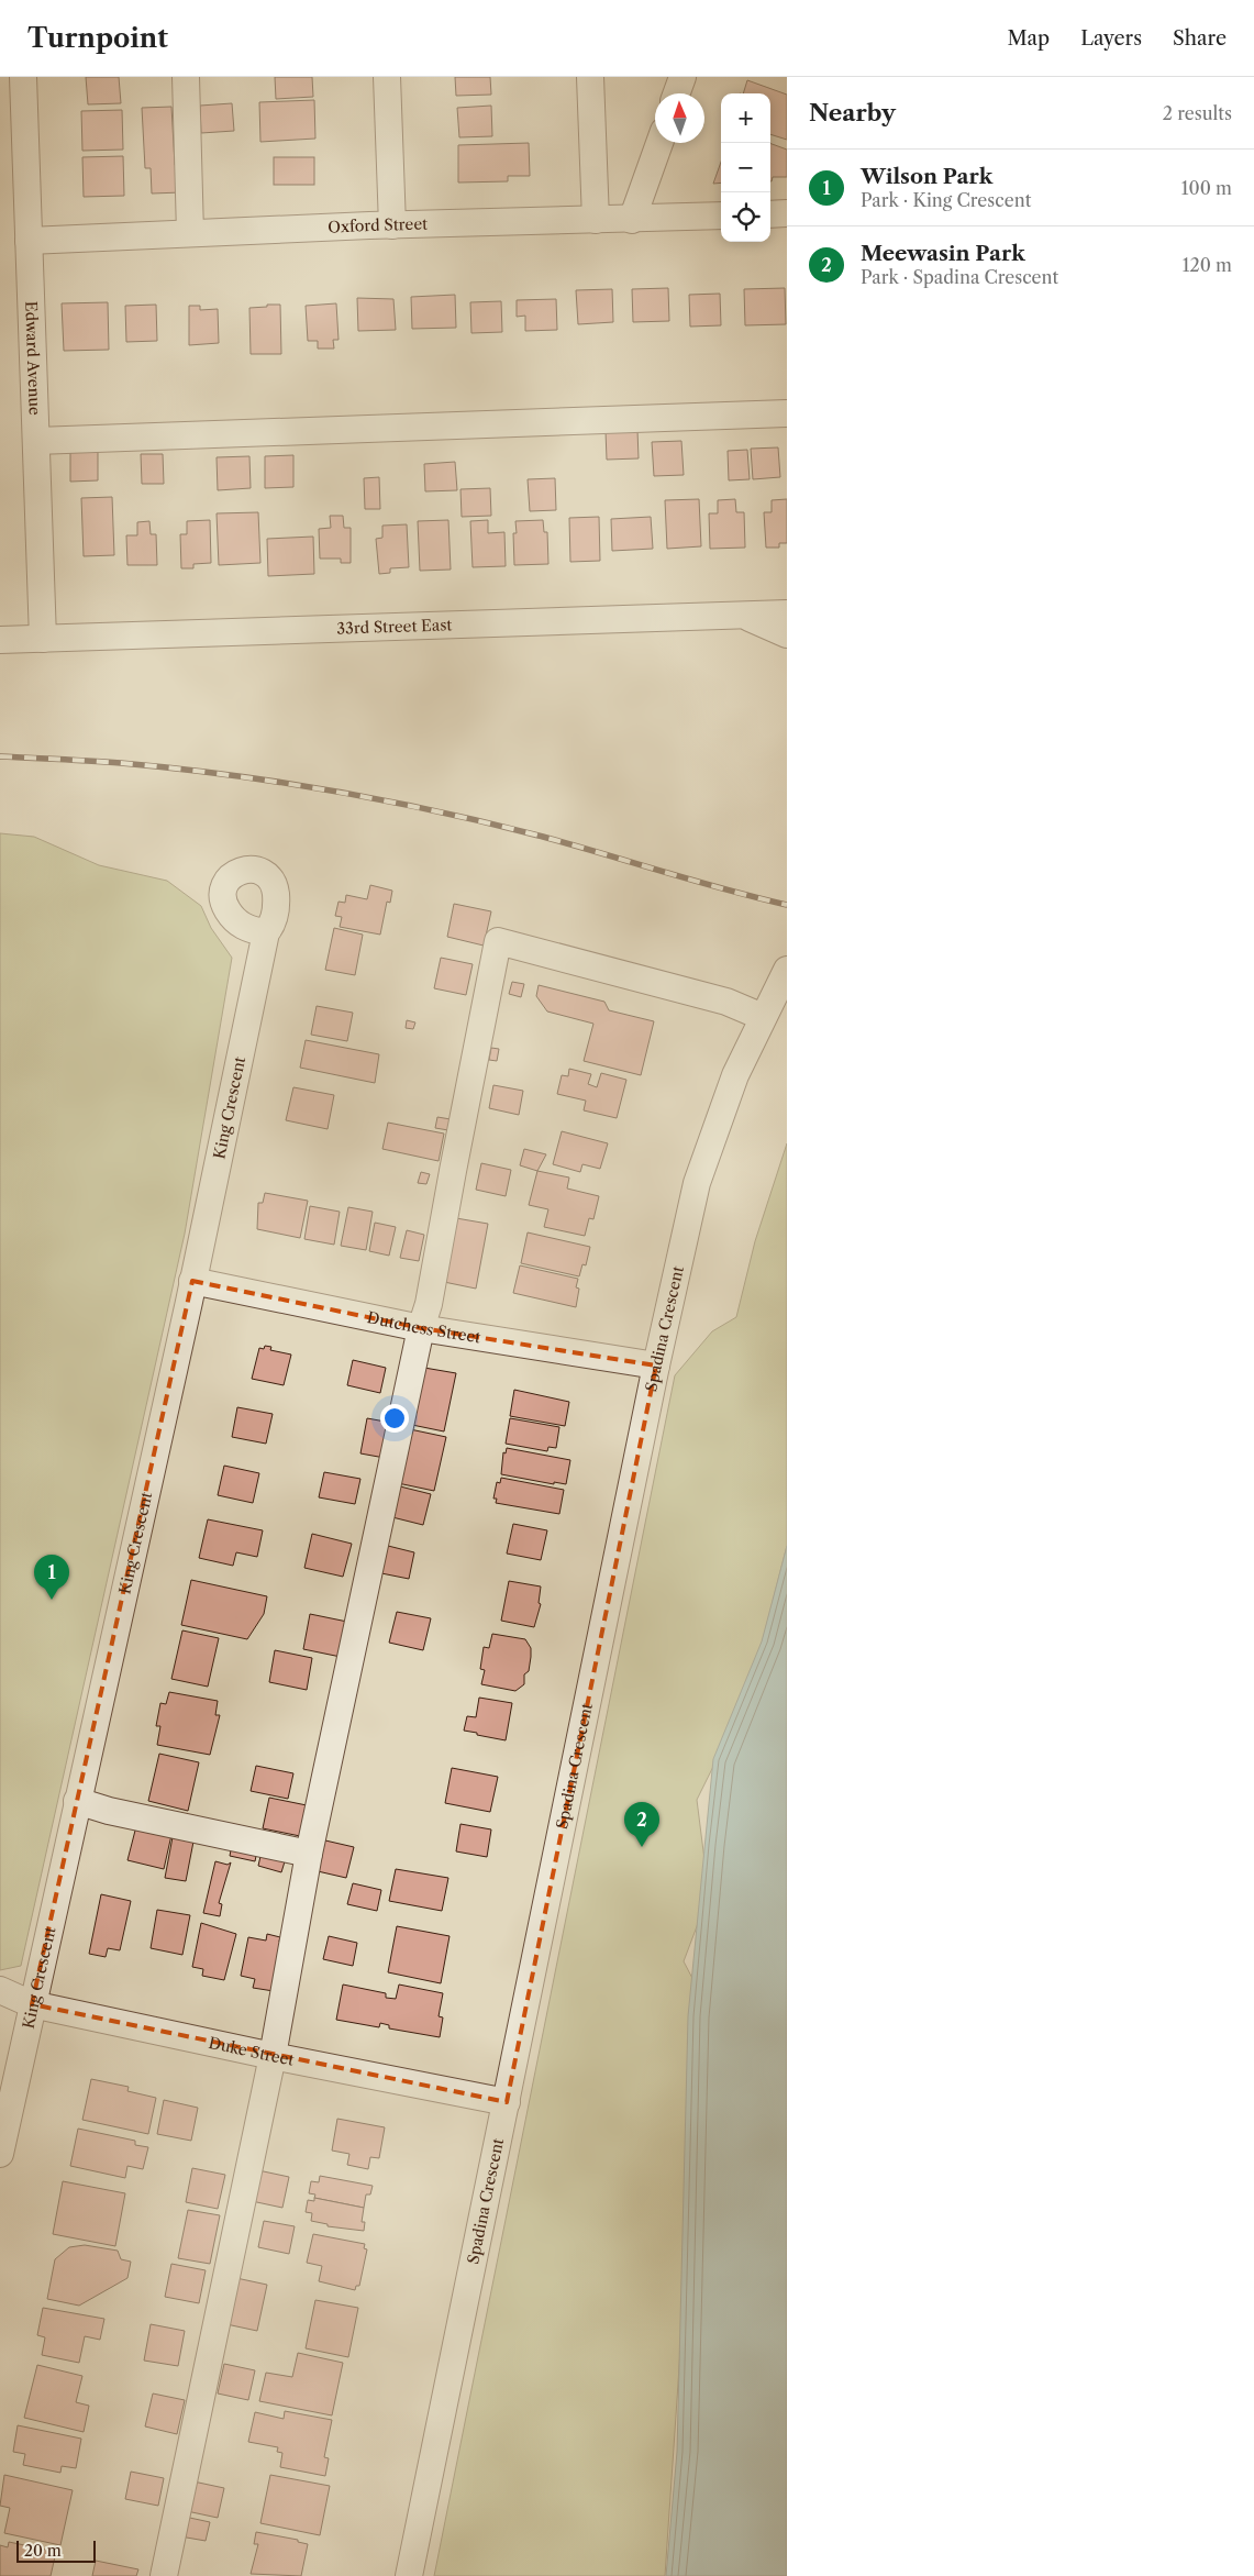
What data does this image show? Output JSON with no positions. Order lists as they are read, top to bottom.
{
  "streets": {
    "street": [
      "Oxford Street",
      "Edward Avenue",
      "33rd Street East",
      "King Crescent",
      "Dutchess Street",
      "Spadina Crescent",
      "Duke Street"
    ]
  },
  "crossings": [
    ["Oxford Street", "Edward Avenue"],
    ["Edward Avenue", "33rd Street East"],
    ["King Crescent", "Dutchess Street"],
    ["King Crescent", "Duke Street"],
    ["Dutchess Street", "Spadina Crescent"],
    ["Spadina Crescent", "Duke Street"]
  ],
  "scale_bar": "20 m",
  "north": "top",
  "page": {
    "header": "Turnpoint",
    "nav": ["Map", "Layers", "Share"],
    "heading": ["Nearby", "2 results"],
    "map_buttons": ["+", "−"],
    "list": [
      {
        "mark": "1",
        "name": "Wilson Park",
        "note": "Park · King Crescent",
        "value": "100 m"
      },
      {
        "mark": "2",
        "name": "Meewasin Park",
        "note": "Park · Spadina Crescent",
        "value": "120 m"
      }
    ],
    "pins": ["1", "2"],
    "scale": "20 m"
  }
}
